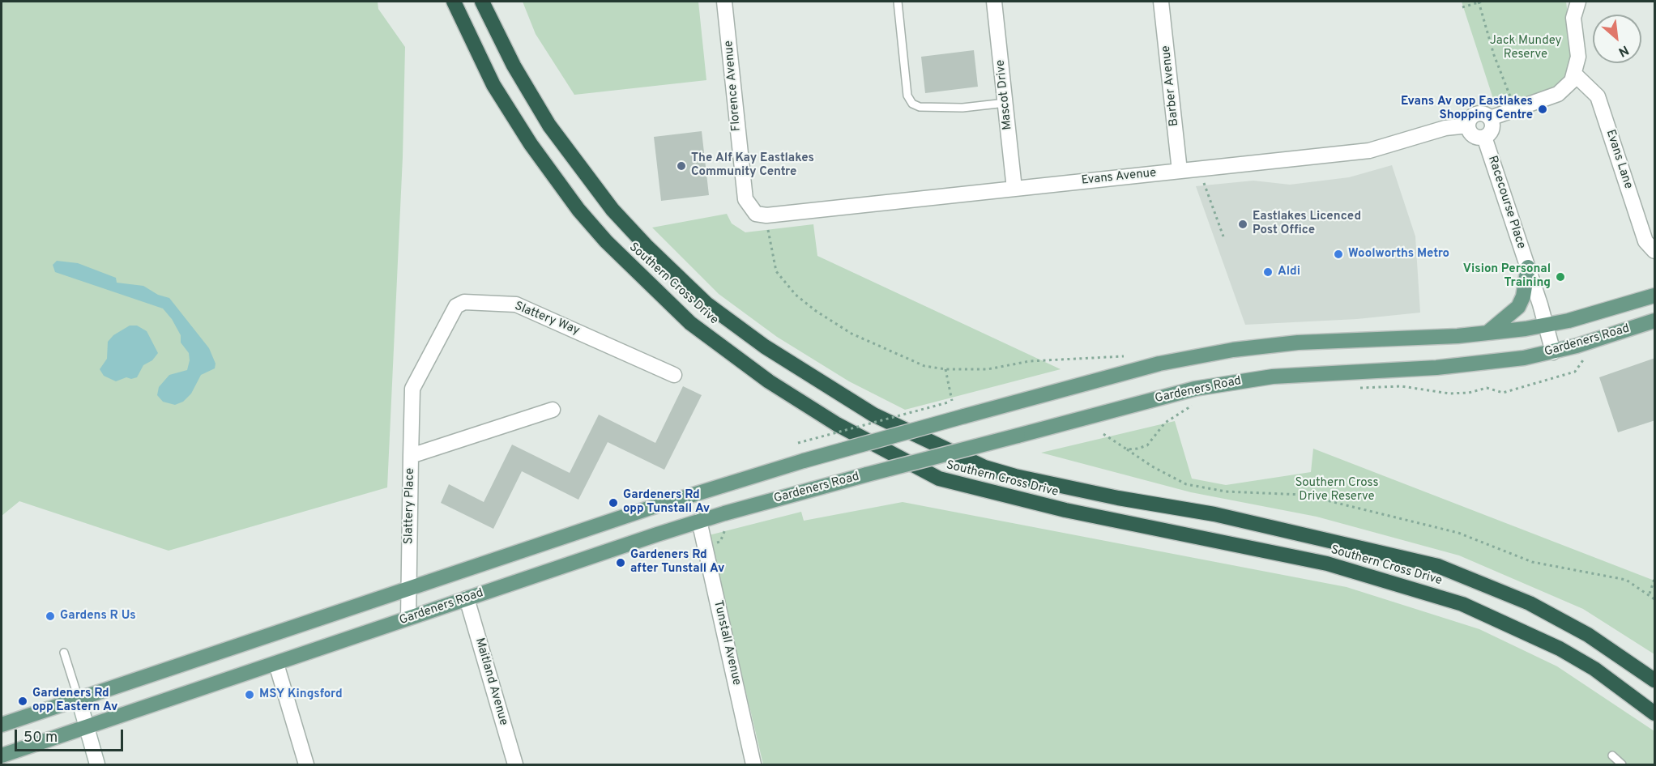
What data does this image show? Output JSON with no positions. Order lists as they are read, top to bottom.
{
  "streets": {
    "highway": ["Southern Cross Drive"],
    "main road": ["Gardeners Road"],
    "street": [
      "Florence Avenue",
      "Barber Avenue",
      "Mascot Drive",
      "Evans Lane",
      "Evans Avenue",
      "Racecourse Place",
      "Slattery Way",
      "Slattery Place",
      "Tunstall Avenue",
      "Maitland Avenue"
    ]
  },
  "crossings": [
    ["Florence Avenue", "Evans Avenue"],
    ["Barber Avenue", "Evans Avenue"],
    ["Mascot Drive", "Evans Avenue"],
    ["Evans Avenue", "Racecourse Place"],
    ["Racecourse Place", "Gardeners Road"],
    ["Slattery Way", "Slattery Place"],
    ["Gardeners Road", "Slattery Place"],
    ["Gardeners Road", "Tunstall Avenue"],
    ["Gardeners Road", "Maitland Avenue"]
  ],
  "parks": ["Jack Mundey Reserve", "Southern Cross Drive Reserve"],
  "places": [
    "Evans Av opp Eastlakes Shopping Centre",
    "The Alf Kay Eastlakes Community Centre",
    "Eastlakes Licenced Post Office",
    "Woolworths Metro",
    "Aldi",
    "Vision Personal Training",
    "Gardeners Rd opp Tunstall Av",
    "Gardeners Rd after Tunstall Av",
    "Gardens R Us",
    "MSY Kingsford",
    "Gardeners Rd opp Eastern Av"
  ],
  "scale_bar": "50 m",
  "north": "bottom right"
}
